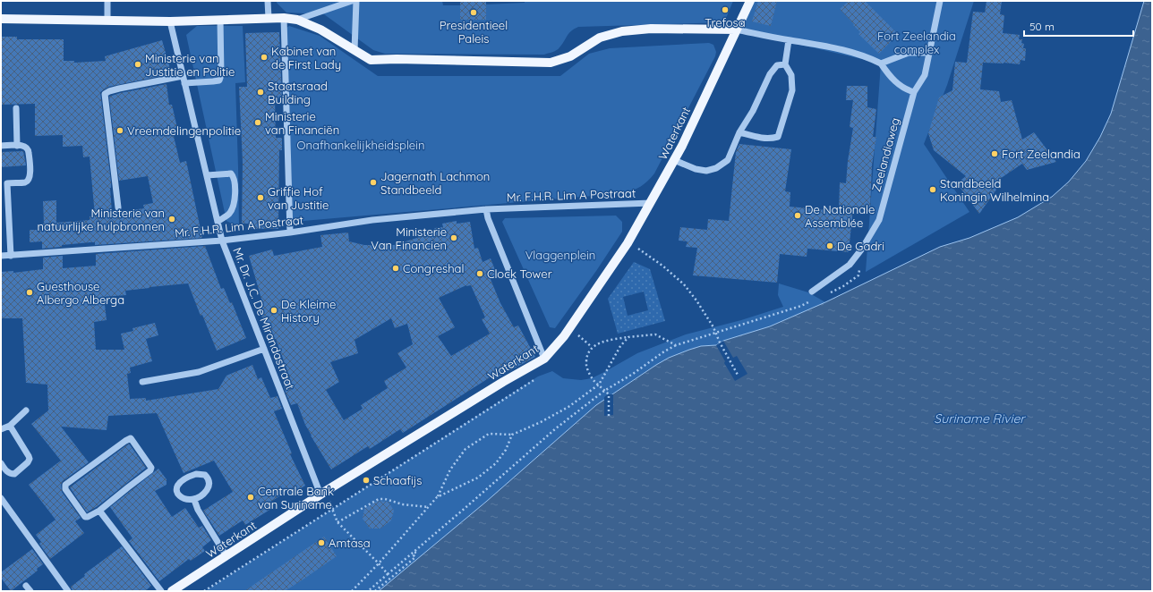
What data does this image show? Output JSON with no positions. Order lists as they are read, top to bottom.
{
  "streets": {
    "main road": ["Waterkant"],
    "street": ["Zeelandiaweg", "Mr. F.H.R. Lim A Postraat", "Mr. Dr. J.C. De Mirandastraat"]
  },
  "crossings": [
    ["Waterkant", "Mr. F.H.R. Lim A Postraat"],
    ["Waterkant", "Mr. Dr. J.C. De Mirandastraat"],
    ["Mr. F.H.R. Lim A Postraat", "Mr. Dr. J.C. De Mirandastraat"]
  ],
  "water": ["Suriname Rivier"],
  "parks": ["Fort Zeelandia complex", "Onafhankelijkheidsplein", "Vlaggenplein"],
  "places": [
    "Trefosa",
    "Presidentieel Paleis",
    "Kabinet van de First Lady",
    "Ministerie van Justitie en Politie",
    "Staatsraad Building",
    "Ministerie van Financiën",
    "Vreemdelingenpolitie",
    "Fort Zeelandia",
    "Jagernath Lachmon Standbeeld",
    "Standbeeld Koningin Wilhelmina",
    "Griffie Hof van Justitie",
    "De Nationale Assemblée",
    "Ministerie van natuurlijke hulpbronnen",
    "Ministerie Van Financien",
    "De Gadri",
    "Congreshal",
    "Clock Tower",
    "Guesthouse Albergo Alberga",
    "De Kleime History",
    "Schaafijs",
    "Centrale Bank van Suriname",
    "Amtasa"
  ],
  "scale_bar": "50 m"
}
